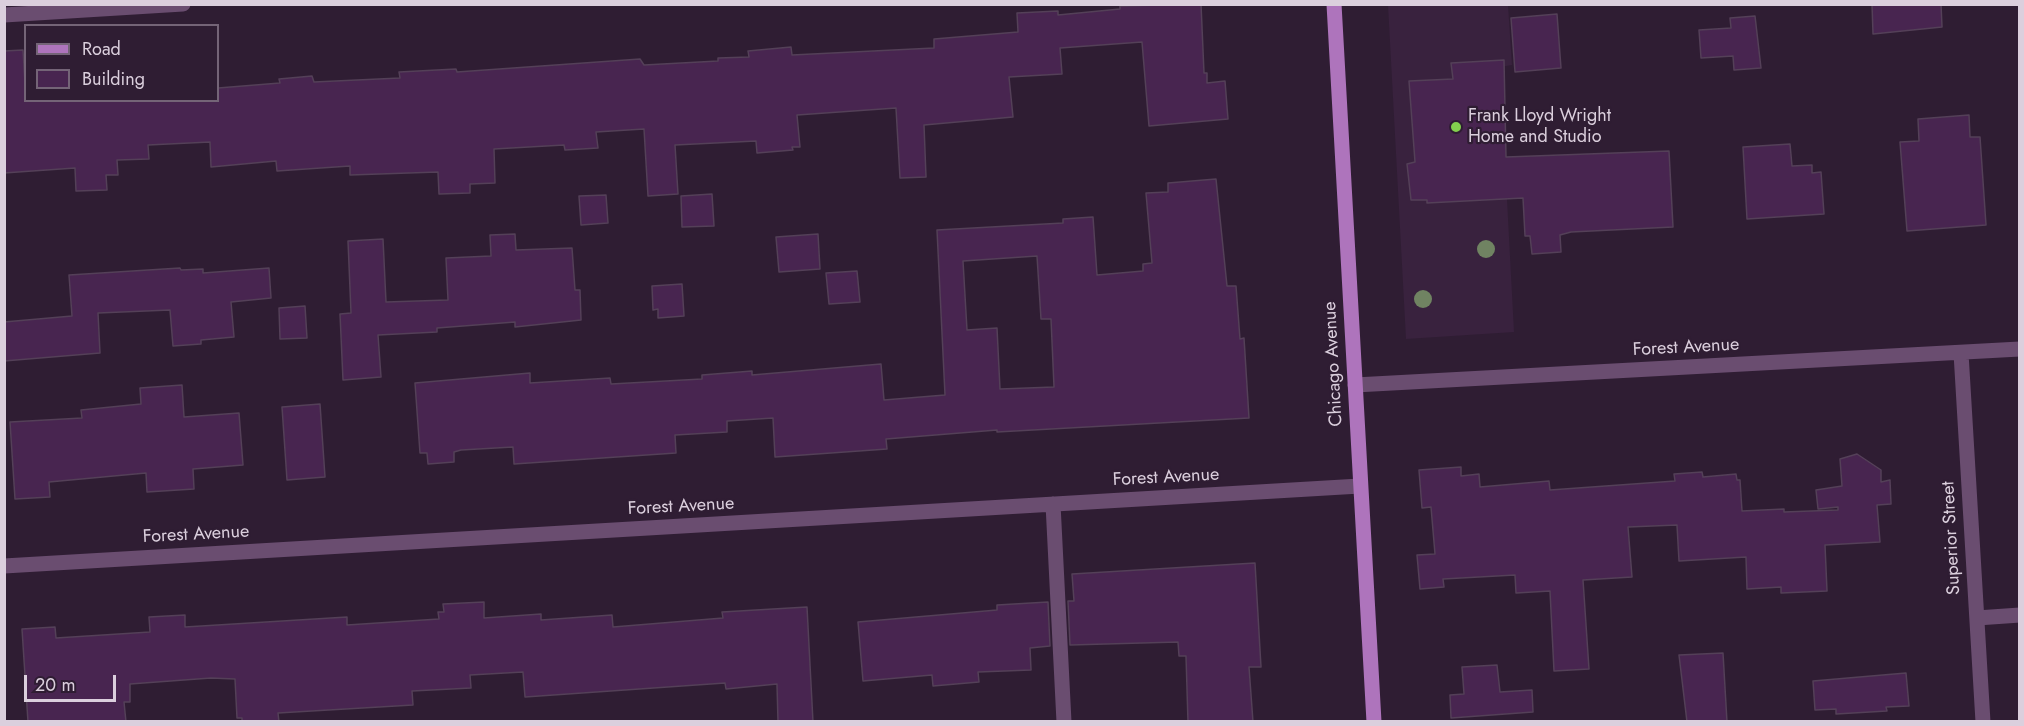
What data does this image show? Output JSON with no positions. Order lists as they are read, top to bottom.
{
  "streets": {
    "main road": ["Chicago Avenue"],
    "street": ["Forest Avenue", "Superior Street"]
  },
  "crossings": [
    ["Forest Avenue", "Chicago Avenue"],
    ["Forest Avenue", "Superior Street"]
  ],
  "places": ["Frank Lloyd Wright Home and Studio"],
  "legend": ["Road", "Building"],
  "scale_bar": "20 m"
}
